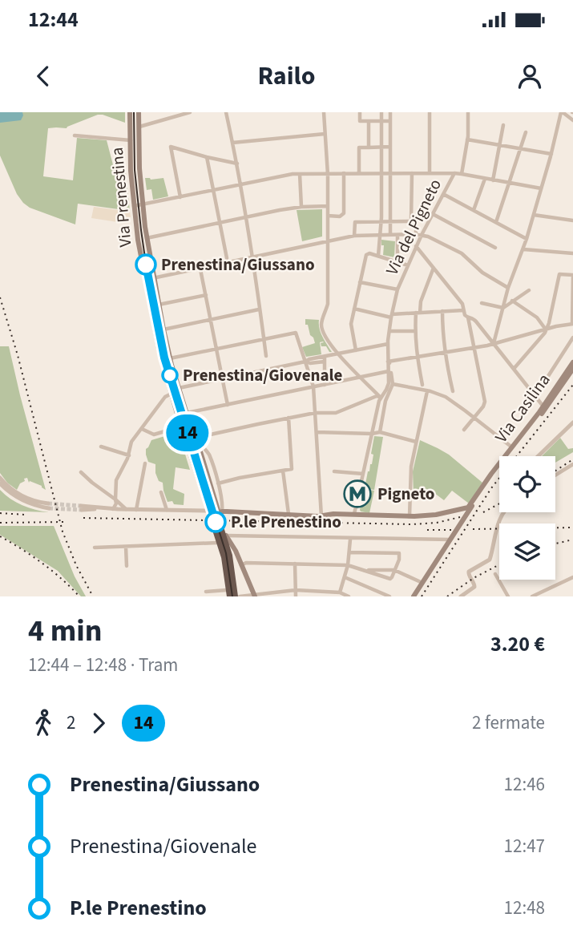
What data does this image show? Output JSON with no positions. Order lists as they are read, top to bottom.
{
  "streets": {
    "main road": ["Via Prenestina", "Via Casilina"],
    "street": ["Via del Pigneto"]
  },
  "places": {
    "other": ["Prenestina/Giussano", "Prenestina/Giovenale", "P.le Prenestino"],
    "metro station": ["Pigneto"]
  },
  "lines": ["tram line 14"],
  "page": {
    "status": "12:44",
    "header": "Railo",
    "on_map": "14",
    "heading": ["4 min", "12:44 – 12:48 · Tram", "3.20 €"],
    "legs": ["2", "14", "2 fermate"],
    "list": [
      {
        "name": "Prenestina/Giussano",
        "value": "12:46"
      },
      {
        "name": "Prenestina/Giovenale",
        "value": "12:47"
      },
      {
        "name": "P.le Prenestino",
        "value": "12:48"
      }
    ]
  }
}
